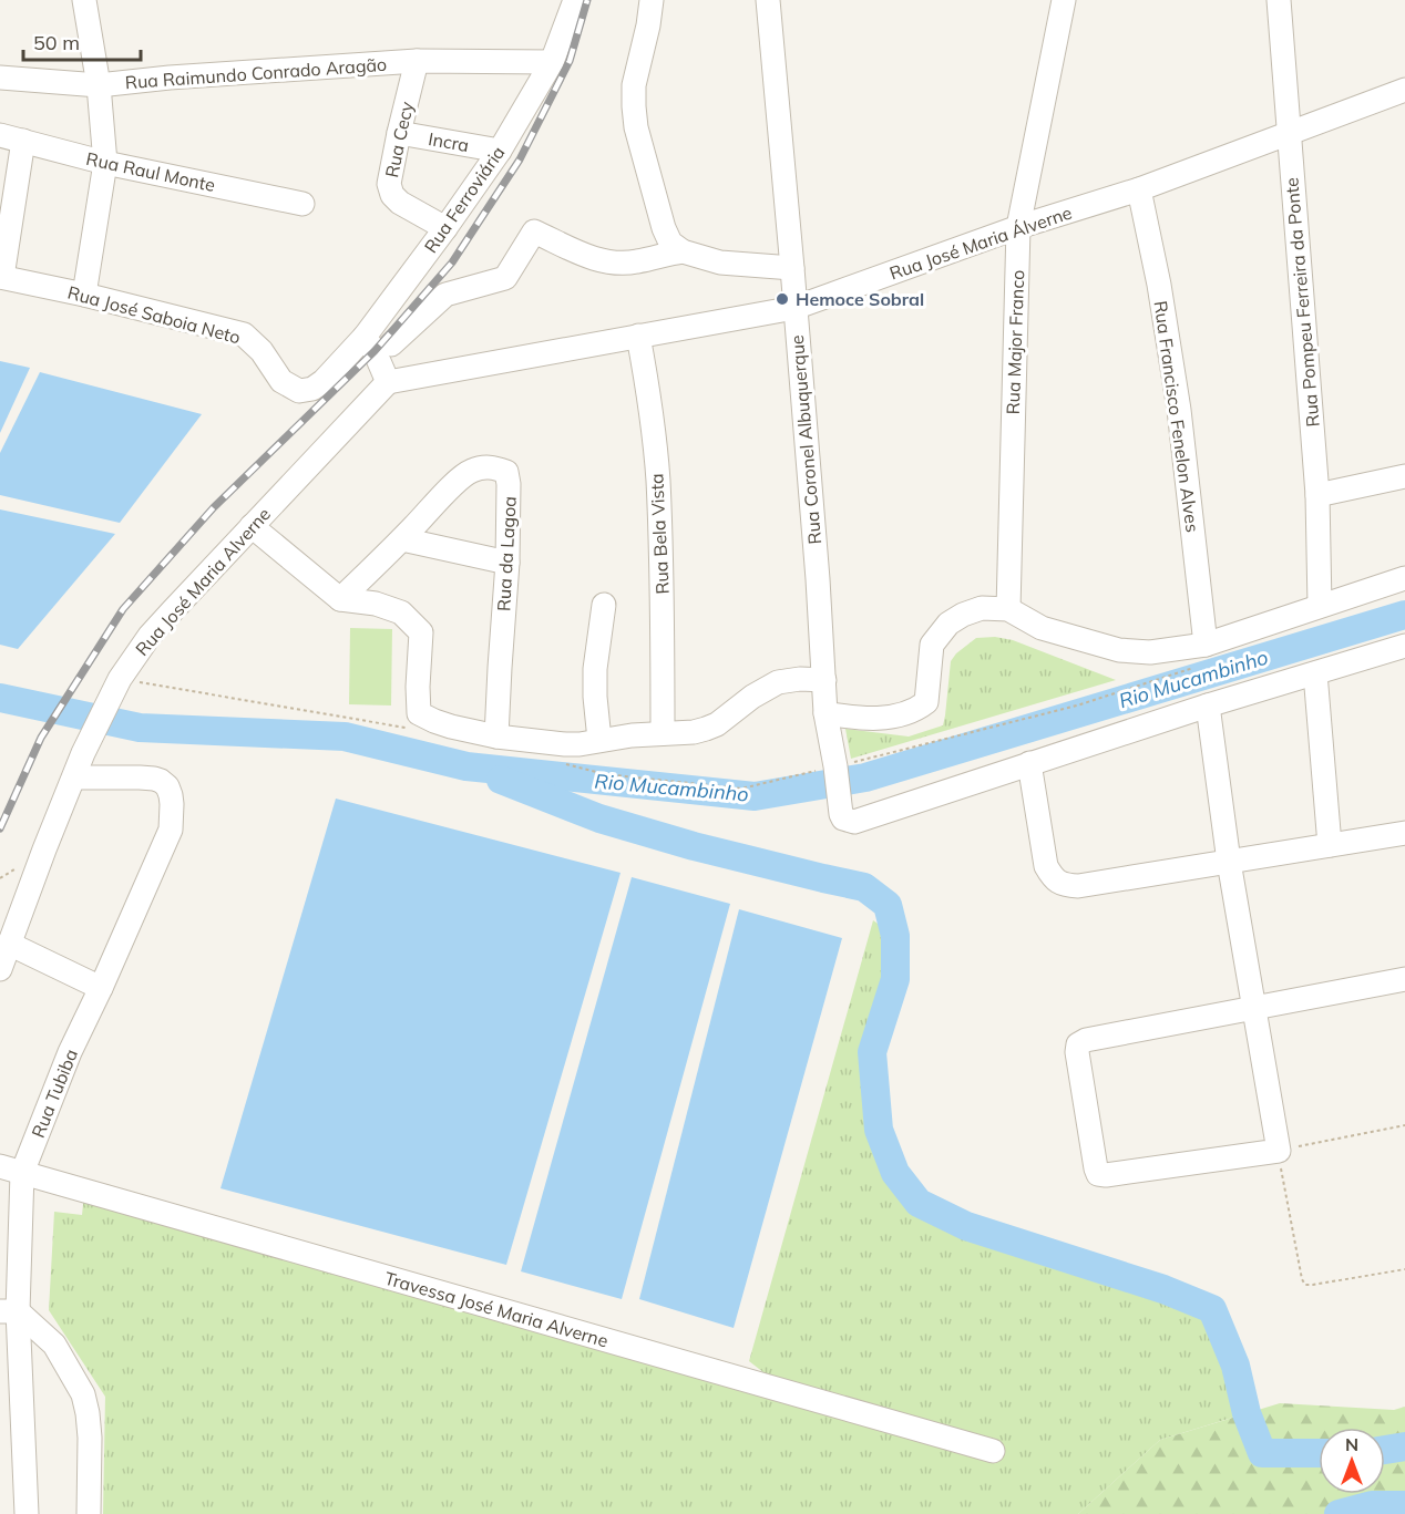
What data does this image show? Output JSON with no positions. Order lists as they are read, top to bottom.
{
  "streets": {
    "street": [
      "Rua Raimundo Conrado Aragão",
      "Rua Cecy",
      "Incra",
      "Rua Raul Monte",
      "Rua Ferroviária",
      "Rua José Maria Álverne",
      "Rua Pompeu Ferreira da Ponte",
      "Rua José Saboia Neto",
      "Rua Major Franco",
      "Rua Francisco Fenelon Alves",
      "Rua Coronel Albuquerque",
      "Rua Bela Vista",
      "Rua da Lagoa",
      "Rua José Maria Alverne",
      "Rua Tubiba",
      "Travessa José Maria Alverne"
    ]
  },
  "crossings": [
    ["Rua Raimundo Conrado Aragão", "Rua Cecy"],
    ["Rua Raimundo Conrado Aragão", "Rua Ferroviária"],
    ["Rua Cecy", "Incra"],
    ["Rua Cecy", "Rua Ferroviária"],
    ["Incra", "Rua Ferroviária"],
    ["Rua Ferroviária", "Rua José Saboia Neto"],
    ["Rua José Maria Álverne", "Rua Pompeu Ferreira da Ponte"],
    ["Rua José Maria Álverne", "Rua Major Franco"],
    ["Rua José Maria Álverne", "Rua Francisco Fenelon Alves"],
    ["Rua José Maria Álverne", "Rua Coronel Albuquerque"],
    ["Rua José Maria Álverne", "Rua Bela Vista"],
    ["Rua José Maria Álverne", "Rua José Maria Alverne"],
    ["Rua José Maria Alverne", "Rua Tubiba"],
    ["Rua Tubiba", "Travessa José Maria Alverne"]
  ],
  "water": ["Rio Mucambinho"],
  "places": ["Hemoce Sobral"],
  "scale_bar": "50 m",
  "north": "top"
}
